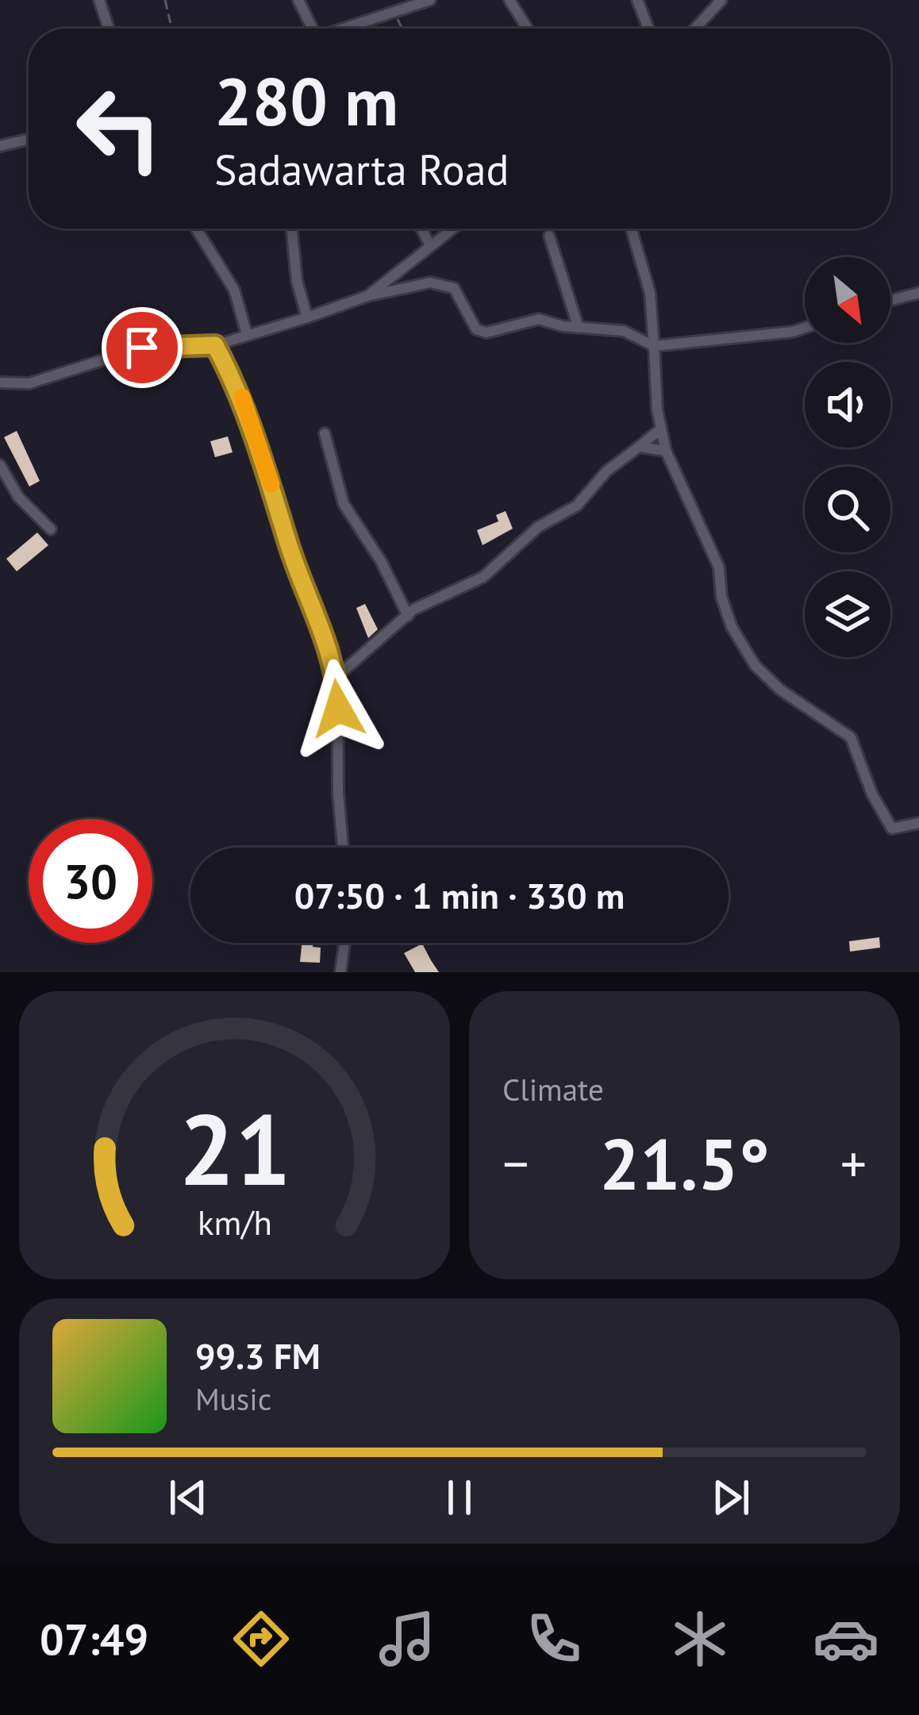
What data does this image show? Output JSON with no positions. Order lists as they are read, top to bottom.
{
  "north": "bottom right",
  "page": {
    "turn": ["280 m", "Sadawarta Road"],
    "limit": "30",
    "trip": "07:50 · 1 min · 330 m",
    "tile": "Climate",
    "heat": ["−", "21.5°", "+"],
    "song": ["99.3 FM", "Music"],
    "tabs": "07:49",
    "gauge": ["21", "km/h"]
  }
}
